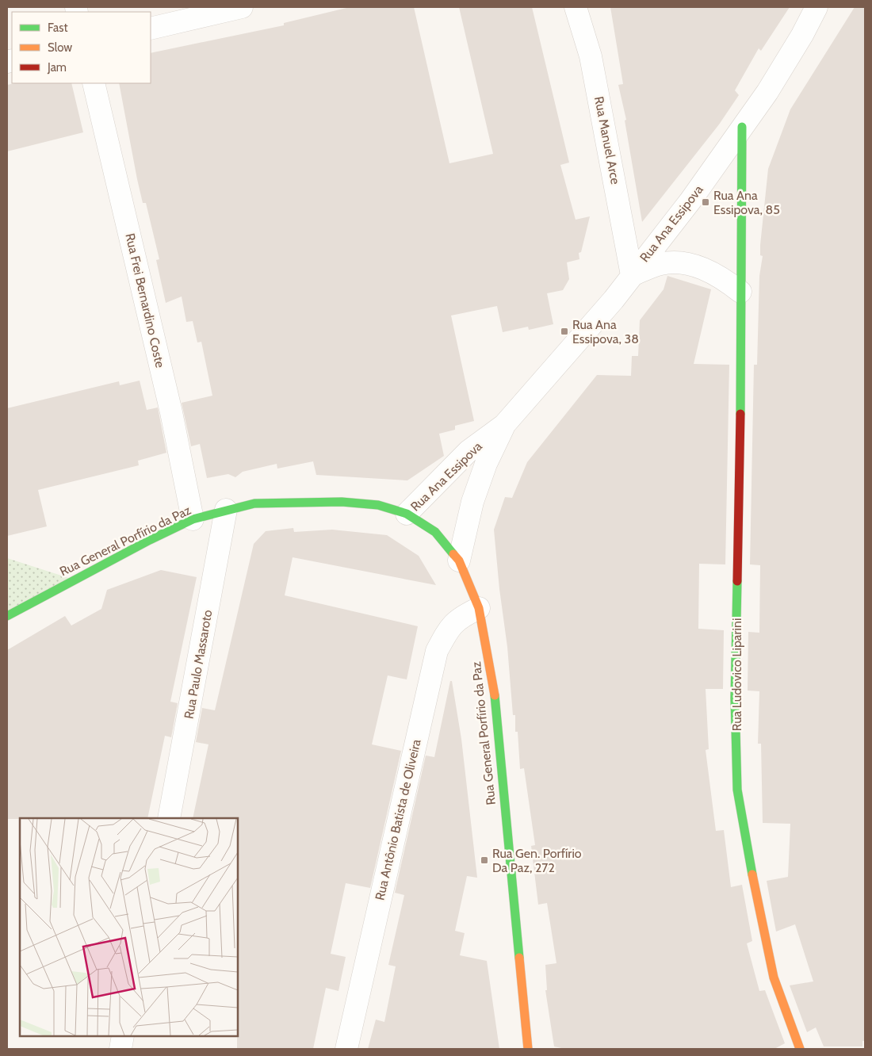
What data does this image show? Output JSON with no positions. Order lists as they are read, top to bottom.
{
  "streets": {
    "street": [
      "Rua Manuel Arce",
      "Rua Ana Essipova",
      "Rua Frei Bernardino Coste",
      "Rua General Porfírio da Paz",
      "Rua Paulo Massaroto",
      "Rua Ludovico Liparini",
      "Rua Antônio Batista de Oliveira"
    ]
  },
  "crossings": [
    ["Rua Manuel Arce", "Rua Ana Essipova"],
    ["Rua Ana Essipova", "Rua General Porfírio da Paz"],
    ["Rua Ana Essipova", "Rua Ludovico Liparini"],
    ["Rua Frei Bernardino Coste", "Rua General Porfírio da Paz"],
    ["Rua General Porfírio da Paz", "Rua Paulo Massaroto"],
    ["Rua General Porfírio da Paz", "Rua Antônio Batista de Oliveira"]
  ],
  "places": {
    "transit": ["Rua Ana Essipova, 85", "Rua Ana Essipova, 38", "Rua Gen. Porfírio Da Paz, 272"]
  },
  "legend": ["Fast", "Slow", "Jam"]
}
